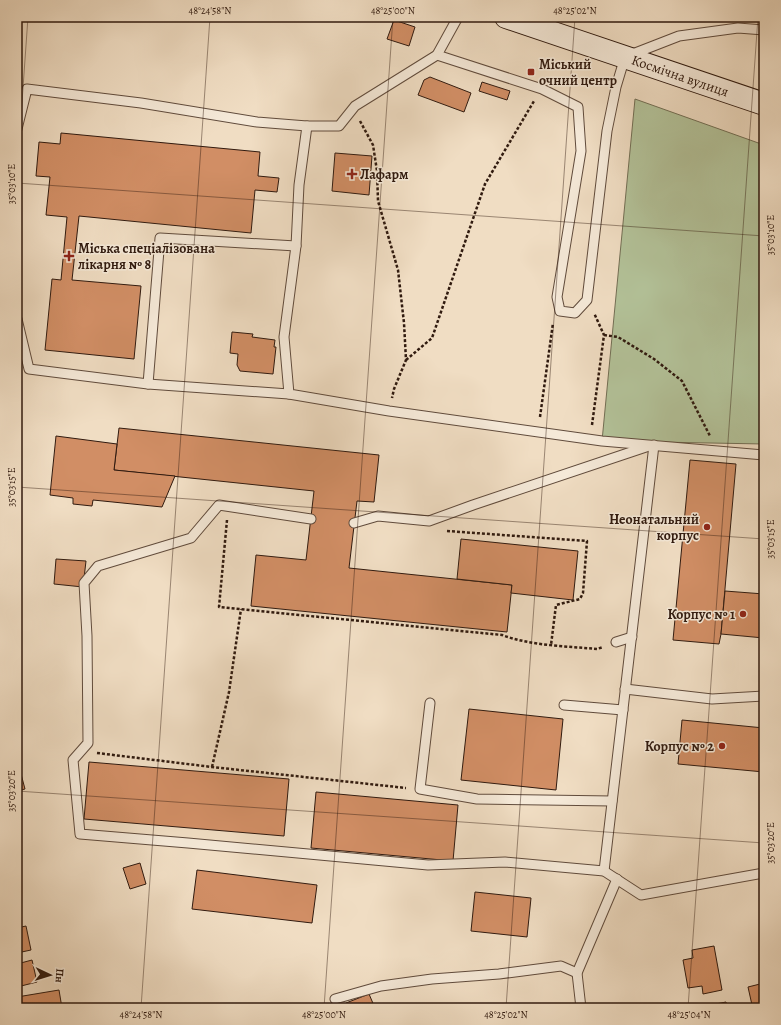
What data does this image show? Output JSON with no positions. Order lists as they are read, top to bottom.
{
  "streets": {
    "main road": ["Космічна вулиця"]
  },
  "places": {
    "transit": ["Міський очний центр"],
    "health": ["Лафарм", "Міська спеціалізована лікарня № 8"],
    "other": ["Неонатальний корпус", "Корпус № 1", "Корпус № 2"]
  },
  "north": "right",
  "coordinates": [
    "48°24'58\"N",
    "48°25'00\"N",
    "48°25'02\"N",
    "35°03'10\"E",
    "35°03'15\"E",
    "35°03'20\"E",
    "48°25'04\"N"
  ]
}
